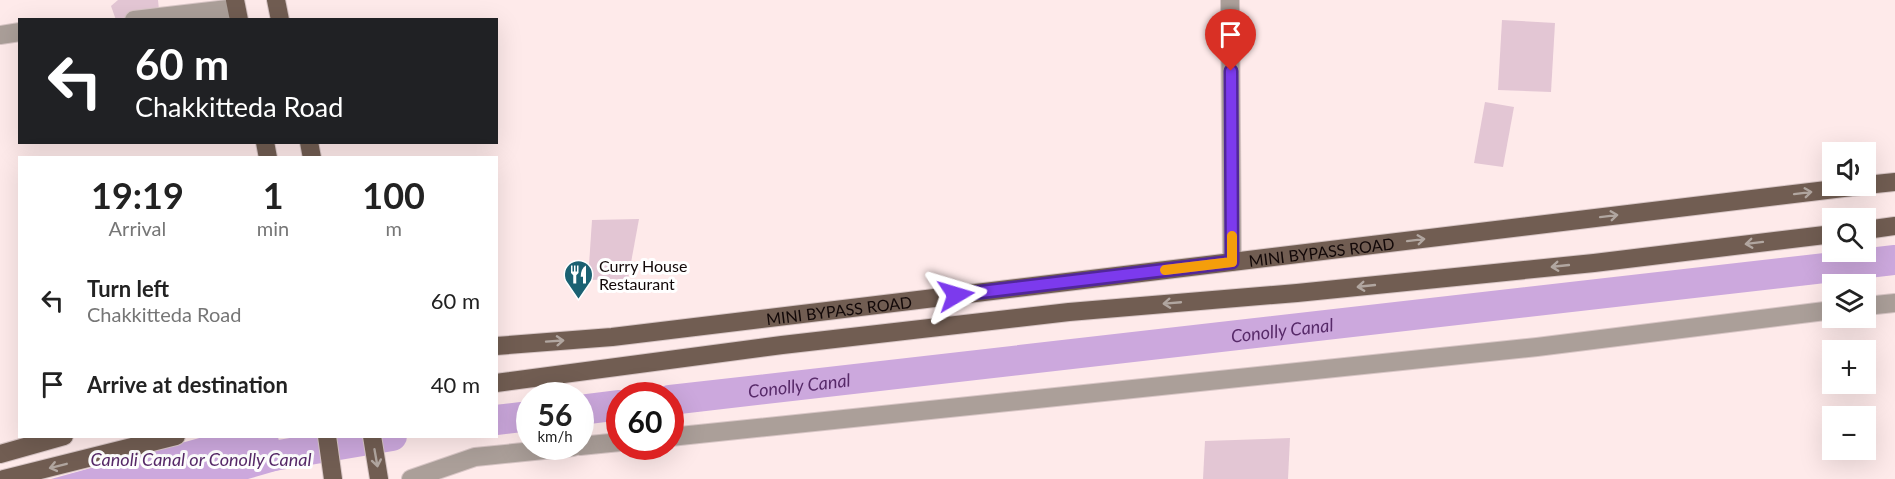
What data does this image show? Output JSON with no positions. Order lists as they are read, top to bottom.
{
  "streets": {
    "main road": ["MINI BYPASS ROAD"]
  },
  "water": ["Conolly Canal", "Canoli Canal or Conolly Canal"],
  "places": {
    "restaurant": ["Curry House Restaurant"]
  },
  "page": {
    "turn": ["60 m", "Chakkitteda Road"],
    "map_buttons": ["+", "−"],
    "eta": [
      "19:19",
      "Arrival",
      "1",
      "min",
      "100",
      "m"
    ],
    "list": [
      {
        "name": "Turn left",
        "note": "Chakkitteda Road",
        "value": "60 m"
      },
      {
        "name": "Arrive at destination",
        "value": "40 m"
      }
    ],
    "speed": "56 km/h",
    "limit": "60"
  }
}
